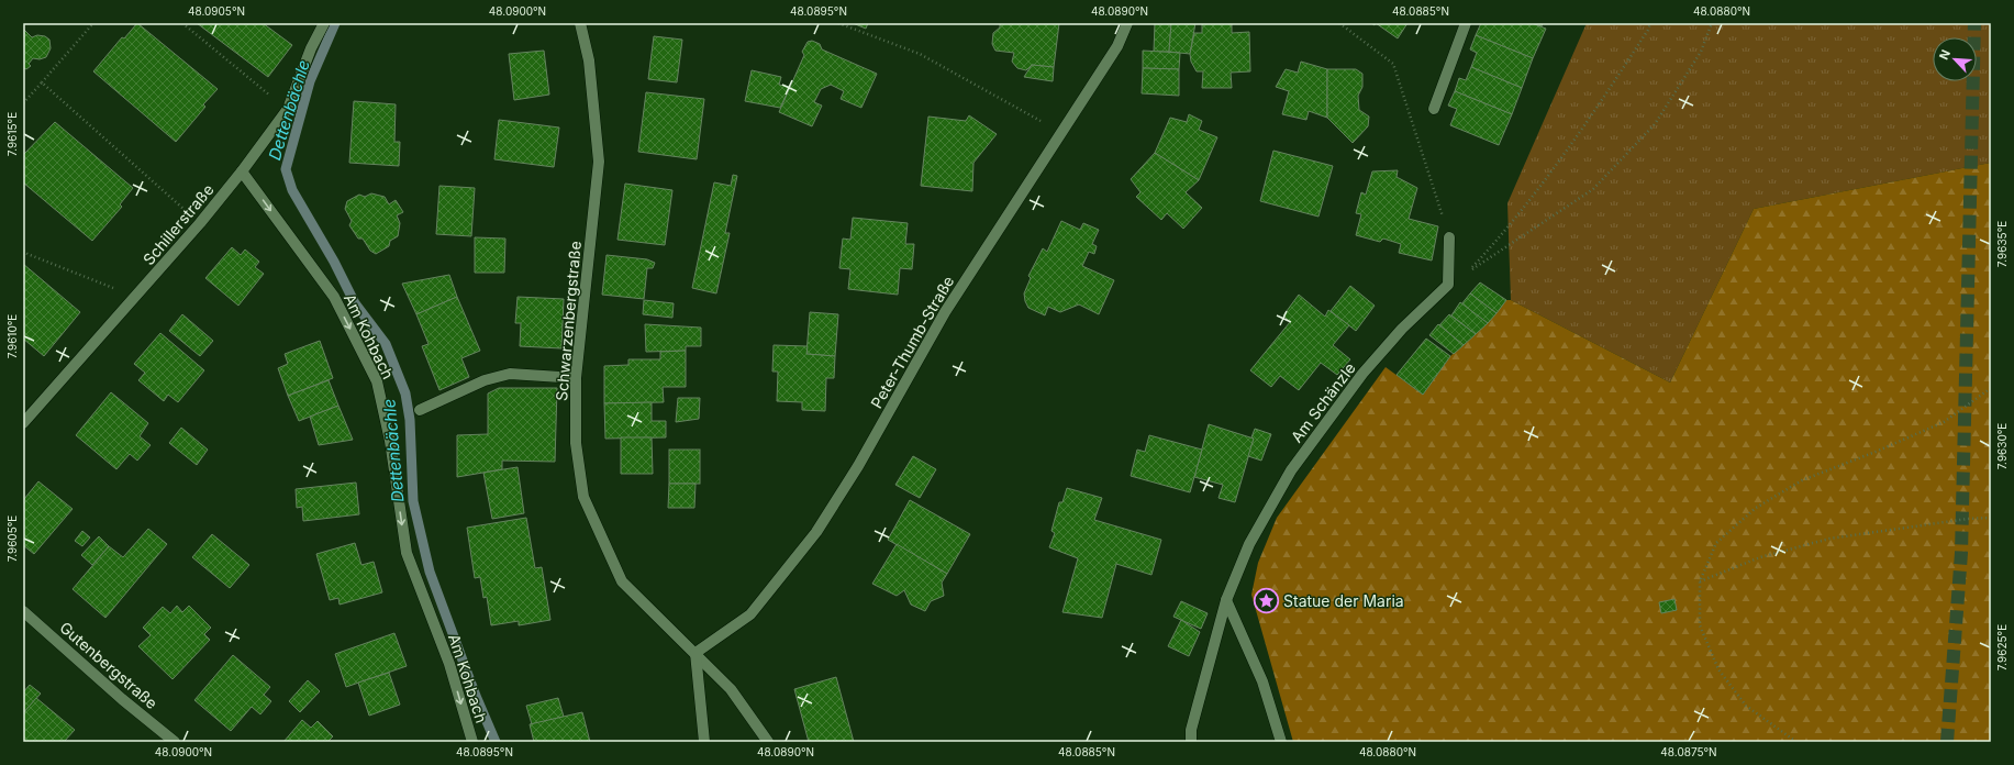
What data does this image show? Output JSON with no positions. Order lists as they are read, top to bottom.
{
  "streets": {
    "street": [
      "Schillerstraße",
      "Schwarzenbergstraße",
      "Am Kohbach",
      "Peter-Thumb-Straße",
      "Am Schänzle",
      "Gutenbergstraße"
    ]
  },
  "crossings": [
    ["Schillerstraße", "Am Kohbach"],
    ["Schwarzenbergstraße", "Peter-Thumb-Straße"]
  ],
  "one_way": ["Am Kohbach"],
  "water": ["Dettenbächle"],
  "places": {
    "place": ["Statue der Maria"]
  },
  "north": "top left",
  "coordinates": [
    "48.0905°N",
    "48.0900°N",
    "48.0895°N",
    "48.0890°N",
    "48.0885°N",
    "48.0880°N",
    "7.9615°E",
    "7.9635°E",
    "7.9610°E",
    "7.9630°E",
    "7.9605°E",
    "7.9625°E",
    "48.0875°N"
  ]
}
